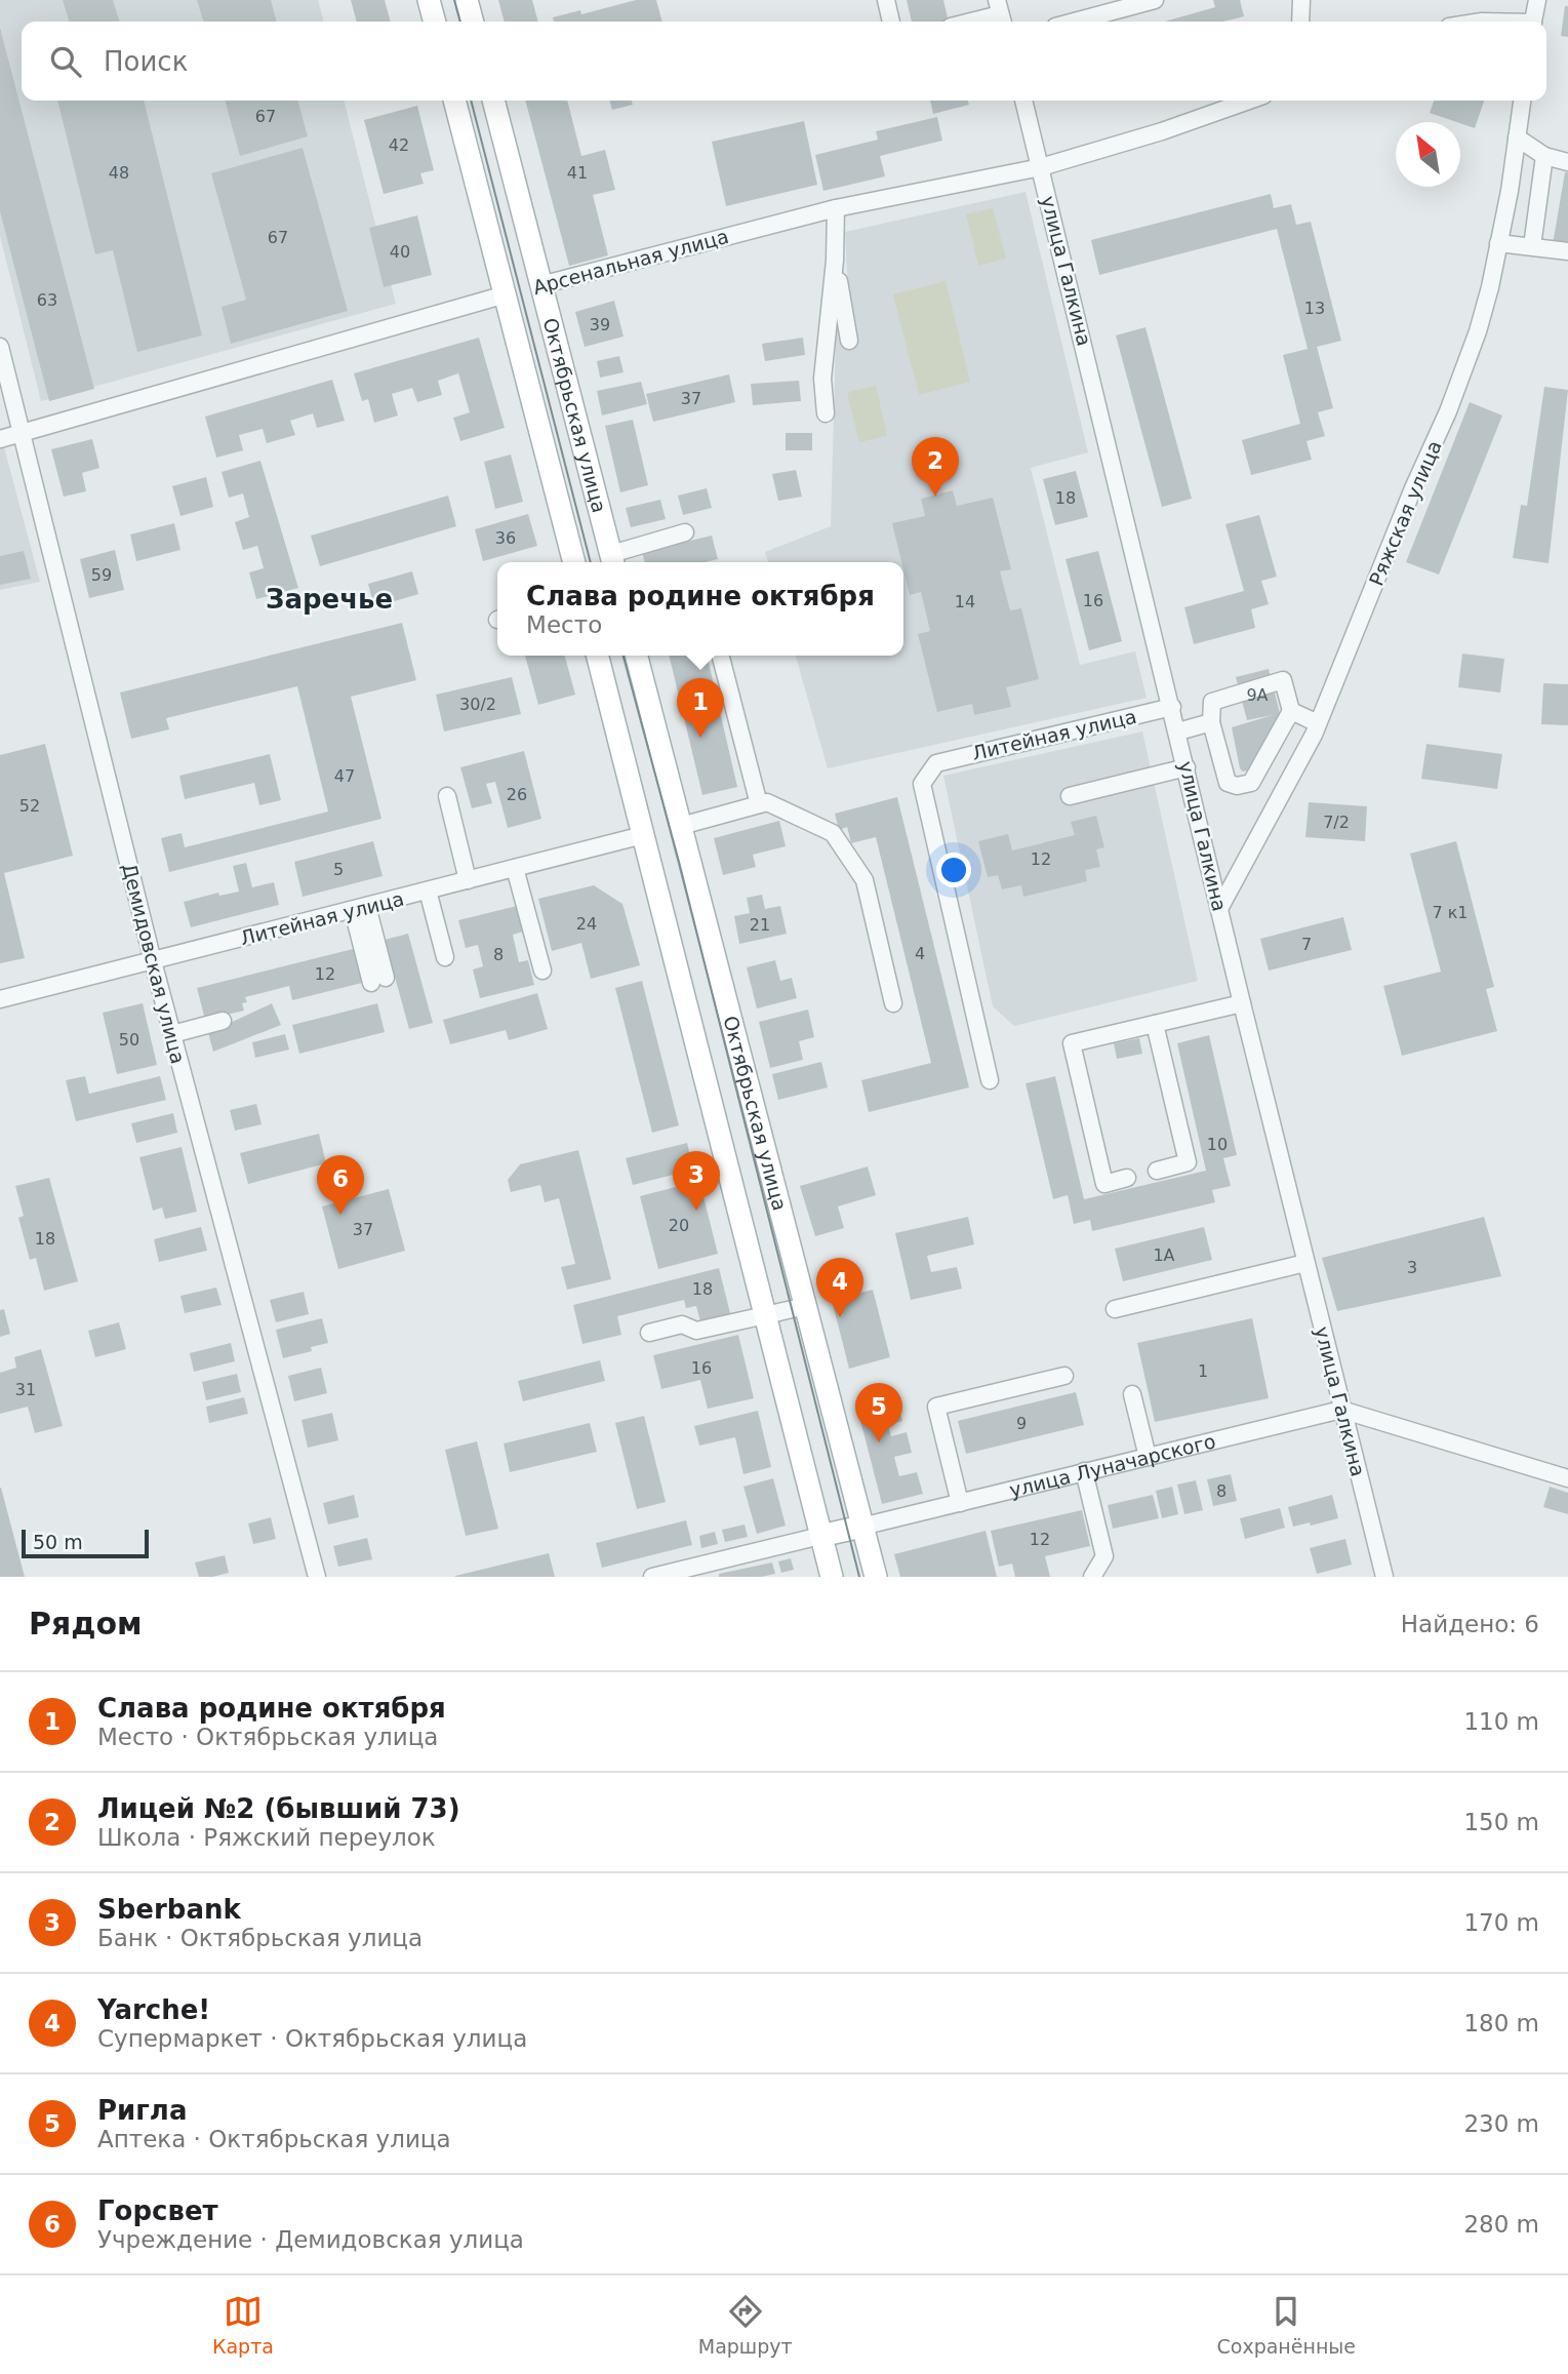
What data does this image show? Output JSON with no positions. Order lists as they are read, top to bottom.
{
  "streets": {
    "main road": ["Арсенальная улица", "Октябрьская улица", "улица Луначарского"],
    "street": [
      "улица Галкина",
      "Ряжская улица",
      "Литейная улица",
      "Демидовская улица"
    ]
  },
  "crossings": [
    ["Арсенальная улица", "улица Галкина"],
    ["Арсенальная улица", "Октябрьская улица"],
    ["Арсенальная улица", "Демидовская улица"],
    ["улица Галкина", "Ряжская улица"],
    ["улица Галкина", "Литейная улица"],
    ["улица Галкина", "улица Луначарского"],
    ["Октябрьская улица", "Литейная улица"],
    ["Октябрьская улица", "улица Луначарского"],
    ["Литейная улица", "Демидовская улица"]
  ],
  "districts": ["Заречье"],
  "house_numbers": [
    "67",
    "42",
    "48",
    "41",
    "67",
    "40",
    "63",
    "13",
    "39",
    "37",
    "18",
    "36",
    "59",
    "16",
    "14",
    "9А",
    "30/2",
    "47",
    "26",
    "52",
    "7/2",
    "12",
    "5",
    "7 к1",
    "24",
    "21",
    "7",
    "4",
    "8",
    "12",
    "50",
    "10",
    "20",
    "37",
    "18",
    "1А",
    "3",
    "18",
    "16",
    "1",
    "31",
    "9",
    "8",
    "12"
  ],
  "scale_bar": "50 m",
  "north": "top left",
  "page": {
    "search": "Поиск",
    "pins": [
      "2",
      "1",
      "3",
      "6",
      "4",
      "5"
    ],
    "popup": ["Слава родине октября", "Место"],
    "scale": "50 m",
    "heading": ["Рядом", "Найдено: 6"],
    "list": [
      {
        "mark": "1",
        "name": "Слава родине октября",
        "note": "Место · Октябрьская улица",
        "value": "110 m"
      },
      {
        "mark": "2",
        "name": "Лицей №2 (бывший 73)",
        "note": "Школа · Ряжский переулок",
        "value": "150 m"
      },
      {
        "mark": "3",
        "name": "Sberbank",
        "note": "Банк · Октябрьская улица",
        "value": "170 m"
      },
      {
        "mark": "4",
        "name": "Yarche!",
        "note": "Супермаркет · Октябрьская улица",
        "value": "180 m"
      },
      {
        "mark": "5",
        "name": "Ригла",
        "note": "Аптека · Октябрьская улица",
        "value": "230 m"
      },
      {
        "mark": "6",
        "name": "Горсвет",
        "note": "Учреждение · Демидовская улица",
        "value": "280 m"
      }
    ],
    "nav": ["Карта", "Маршрут", "Сохранённые"]
  }
}
